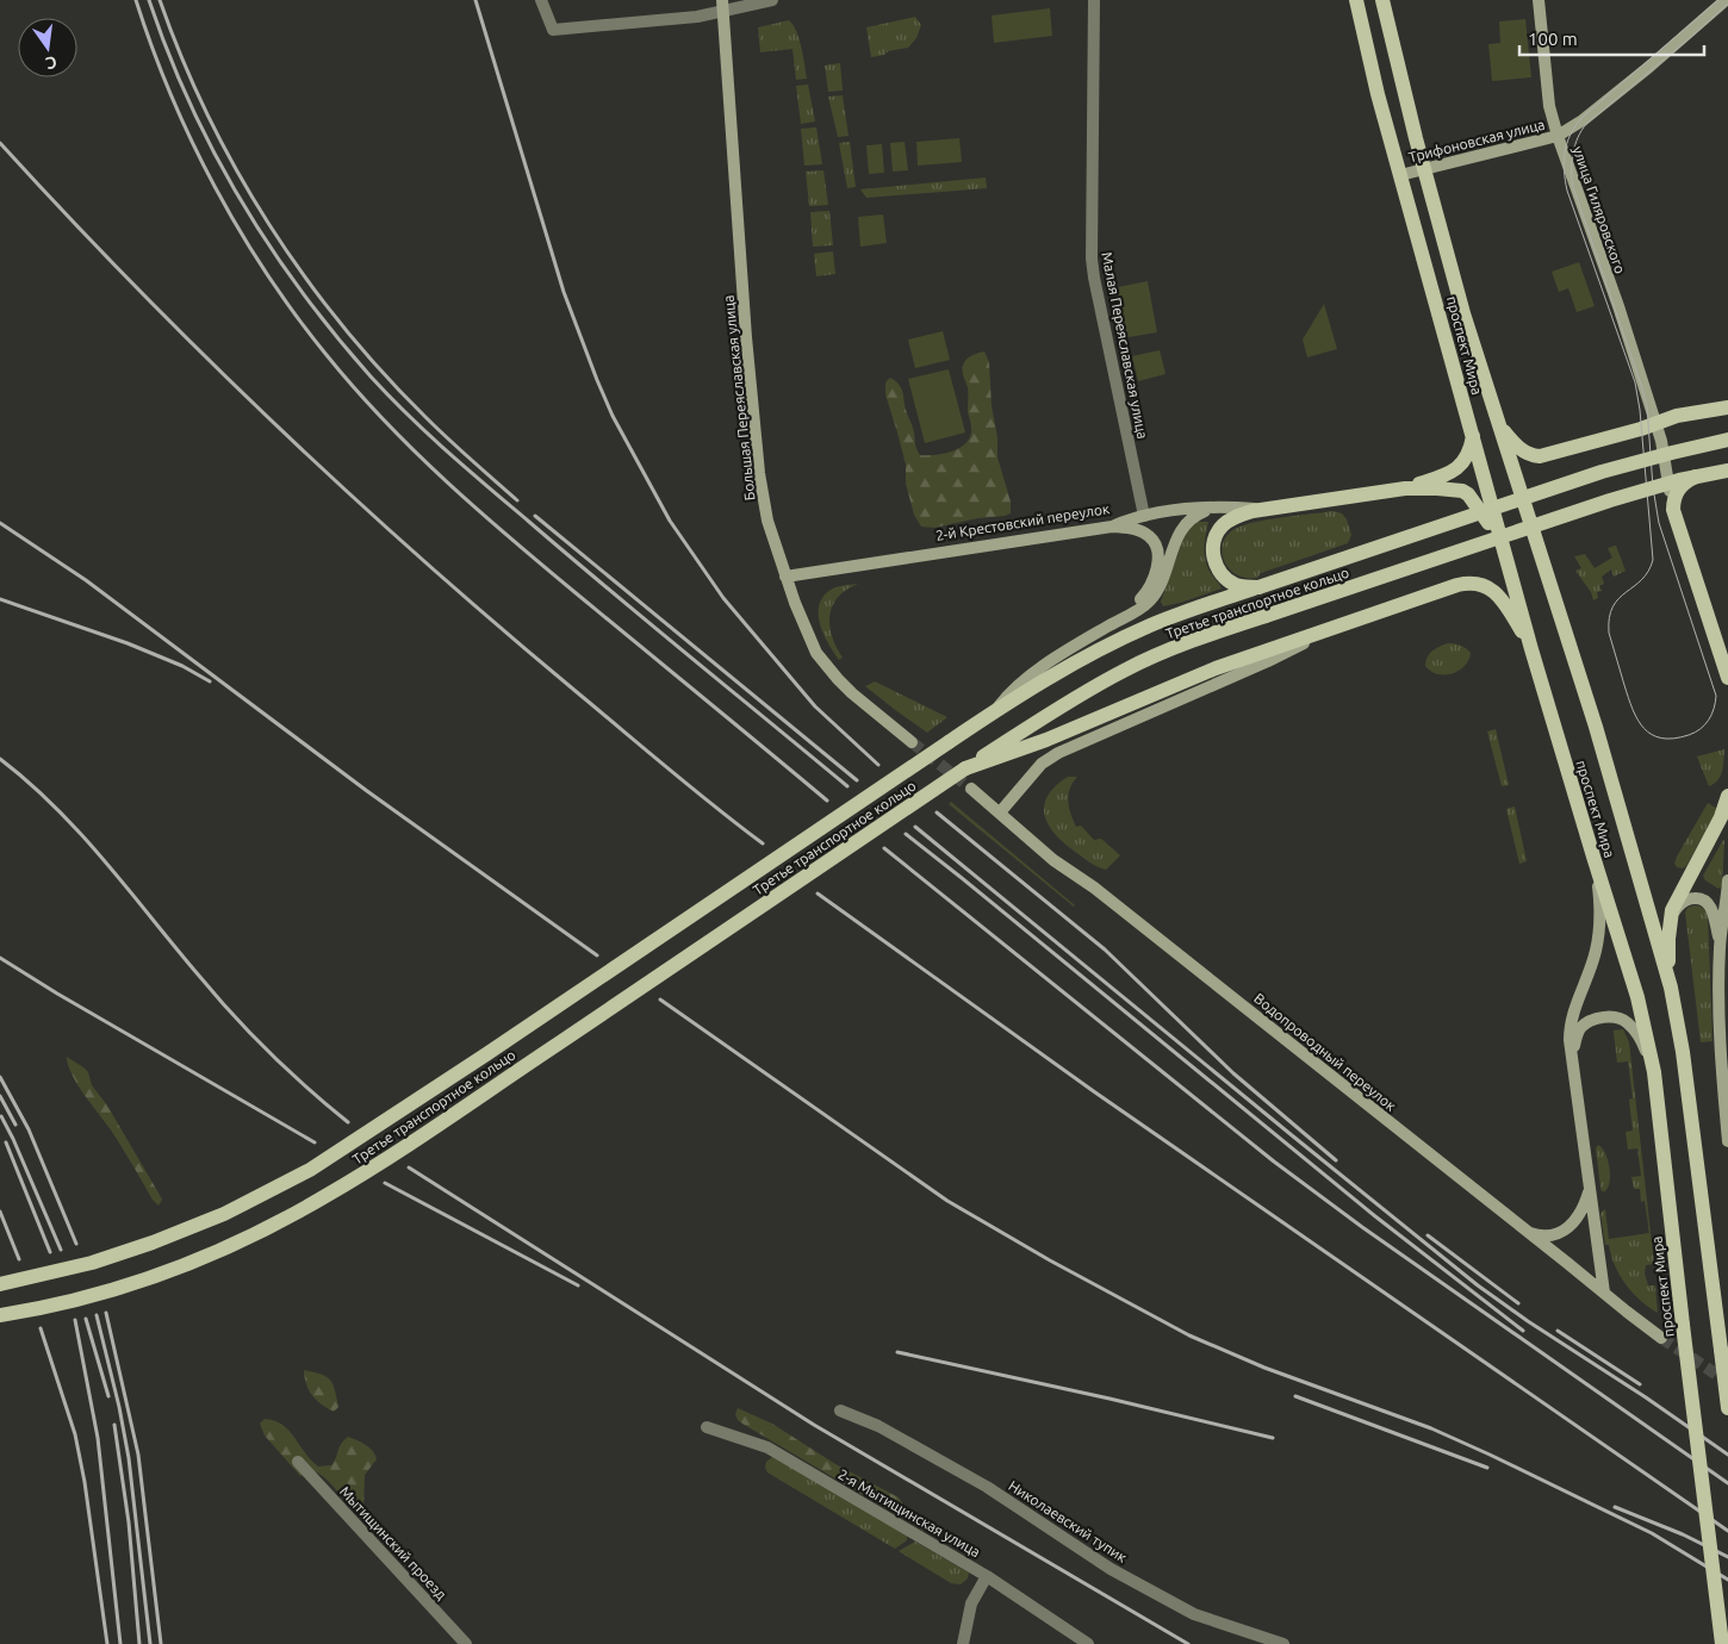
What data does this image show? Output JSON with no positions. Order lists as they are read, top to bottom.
{
  "streets": {
    "main road": [
      "Трифоновская улица",
      "улица Гиляровского",
      "проспект Мира",
      "Большая Переяславская улица",
      "2-й Крестовский переулок",
      "Третье транспортное кольцо",
      "Водопроводный переулок"
    ],
    "street": [
      "Малая Переяславская улица",
      "2-я Мытищинская улица",
      "Николаевский тупик",
      "Мытищинский проезд"
    ]
  },
  "crossings": [
    ["Трифоновская улица", "улица Гиляровского"],
    ["Трифоновская улица", "проспект Мира"],
    ["Малая Переяславская улица", "2-й Крестовский переулок"],
    ["проспект Мира", "2-й Крестовский переулок"],
    ["Большая Переяславская улица", "2-й Крестовский переулок"]
  ],
  "scale_bar": "100 m",
  "north": "bottom"
}
